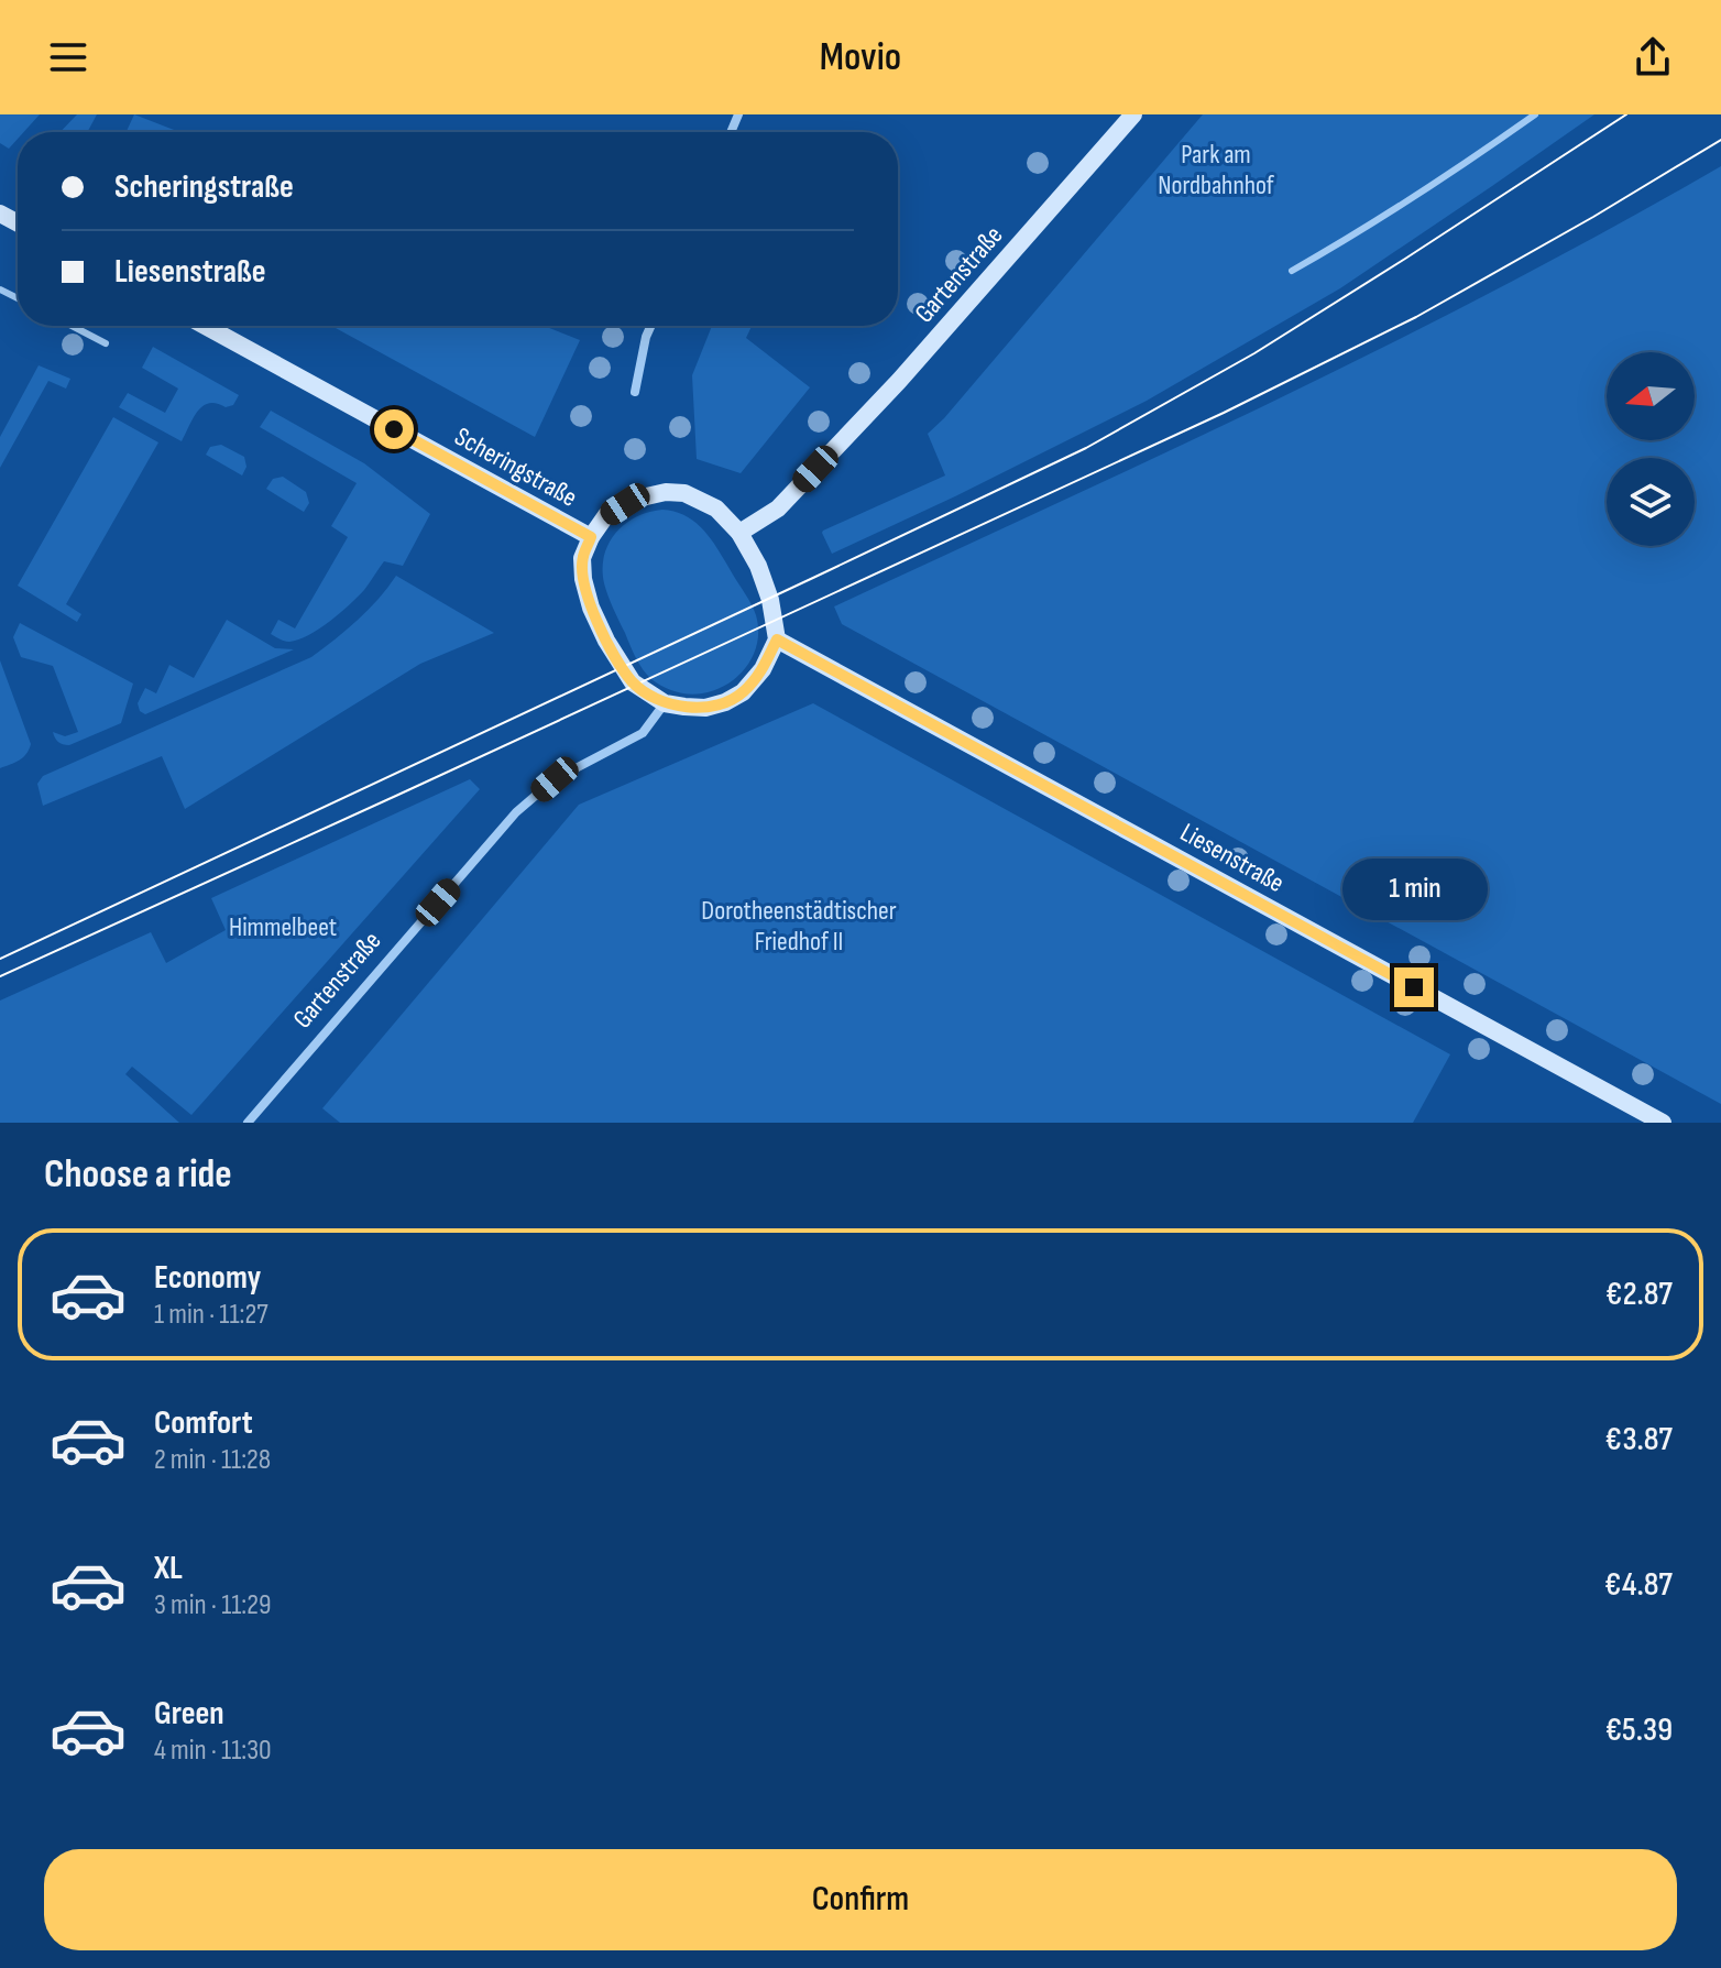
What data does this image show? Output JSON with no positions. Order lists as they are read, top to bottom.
{
  "streets": {
    "street": ["Gartenstraße", "Scheringstraße", "Liesenstraße"]
  },
  "crossings": [
    ["Gartenstraße", "Scheringstraße"],
    ["Gartenstraße", "Liesenstraße"],
    ["Scheringstraße", "Liesenstraße"]
  ],
  "parks": ["Park am Nordbahnhof", "Dorotheenstädtischer Friedhof II", "Himmelbeet"],
  "north": "left",
  "page": {
    "header": "Movio",
    "banner": ["Scheringstraße", "Liesenstraße"],
    "bubble": "1 min",
    "heading": "Choose a ride",
    "list": [
      {
        "name": "Economy",
        "note": "1 min · 11:27",
        "value": "€2.87"
      },
      {
        "name": "Comfort",
        "note": "2 min · 11:28",
        "value": "€3.87"
      },
      {
        "name": "XL",
        "note": "3 min · 11:29",
        "value": "€4.87"
      },
      {
        "name": "Green",
        "note": "4 min · 11:30",
        "value": "€5.39"
      }
    ],
    "buttons": "Confirm"
  }
}
